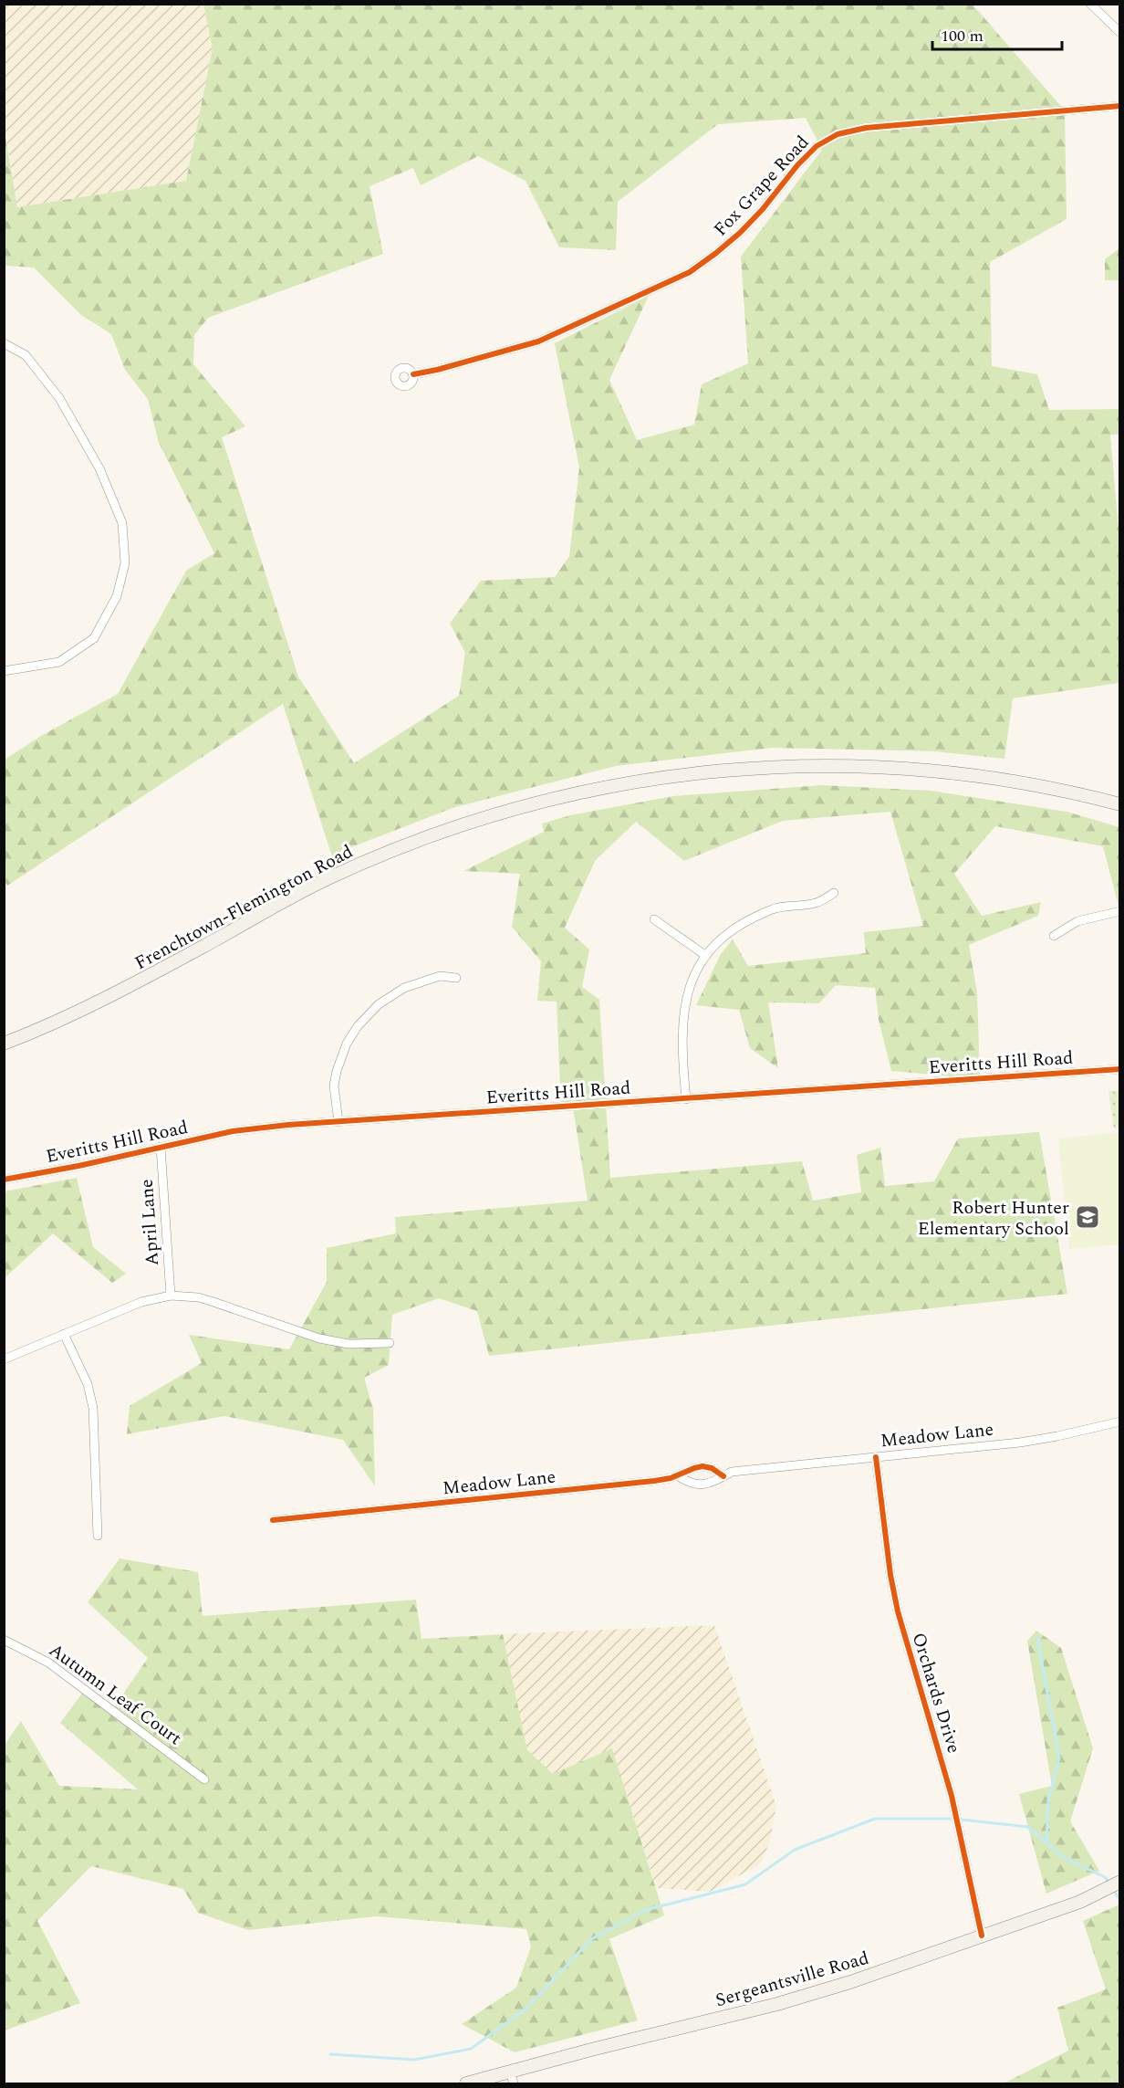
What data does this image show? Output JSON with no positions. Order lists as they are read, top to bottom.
{
  "streets": {
    "main road": ["Frenchtown-Flemington Road", "Sergeantsville Road"],
    "street": [
      "Fox Grape Road",
      "Everitts Hill Road",
      "April Lane",
      "Meadow Lane",
      "Orchards Drive",
      "Autumn Leaf Court"
    ]
  },
  "crossings": [
    ["Everitts Hill Road", "April Lane"],
    ["Meadow Lane", "Orchards Drive"],
    ["Orchards Drive", "Sergeantsville Road"]
  ],
  "places": {
    "school or university": ["Robert Hunter Elementary School"]
  },
  "scale_bar": "100 m"
}
